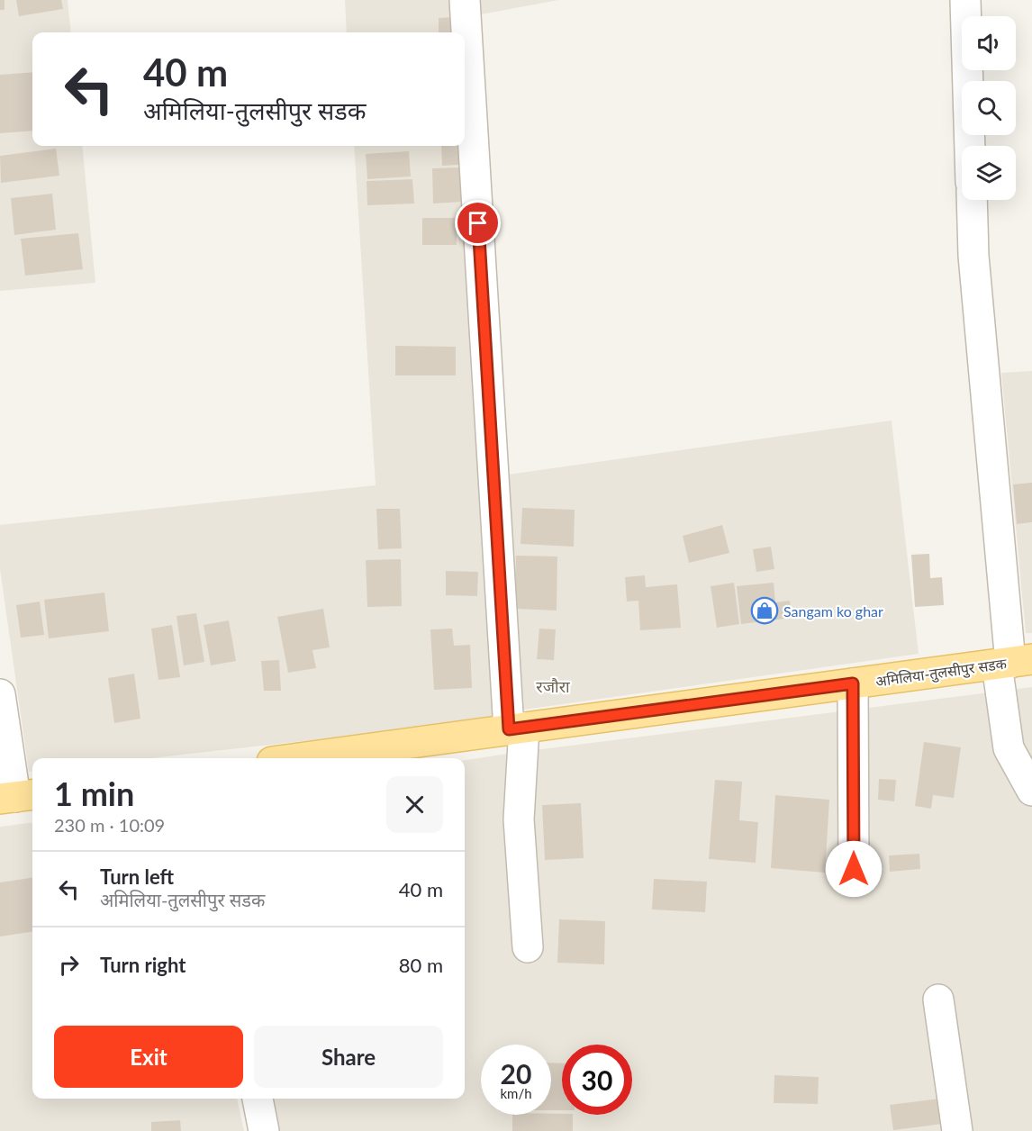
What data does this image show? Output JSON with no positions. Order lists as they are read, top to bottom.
{
  "streets": {
    "main road": ["अमिलिया-तुलसीपुर सडक"]
  },
  "districts": ["रजौरा"],
  "places": {
    "shop": ["Sangam ko ghar"]
  },
  "page": {
    "turn": ["40 m", "अमिलिया-तुलसीपुर सडक"],
    "heading": ["1 min", "230 m · 10:09"],
    "list": [
      {
        "name": "Turn left",
        "note": "अमिलिया-तुलसीपुर सडक",
        "value": "40 m"
      },
      {
        "name": "Turn right",
        "value": "80 m"
      }
    ],
    "buttons": ["Exit", "Share"],
    "speed": "20 km/h",
    "limit": "30"
  }
}
